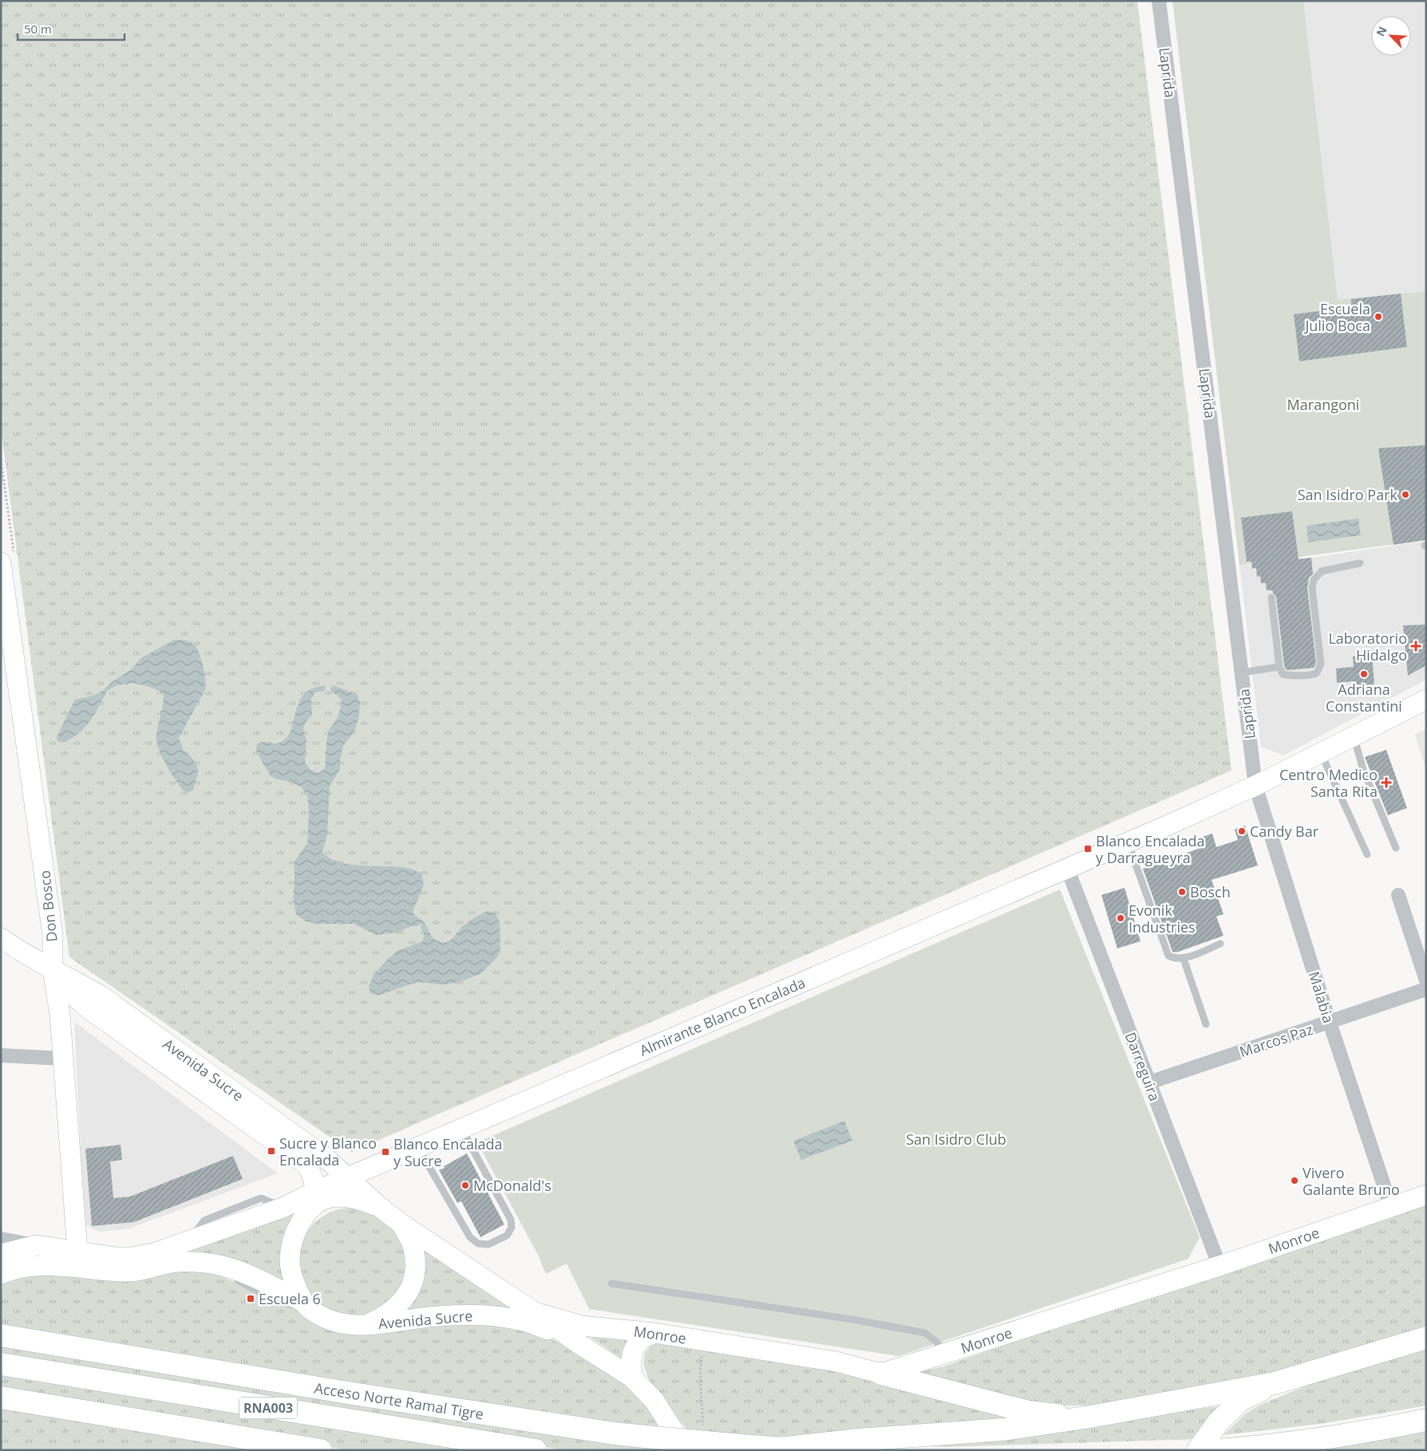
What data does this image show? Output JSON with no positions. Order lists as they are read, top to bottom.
{
  "streets": {
    "highway": ["Acceso Norte Ramal Tigre", "RNA003"],
    "main road": [
      "Don Bosco",
      "Almirante Blanco Encalada",
      "Avenida Sucre",
      "Monroe"
    ],
    "street": [
      "Laprida",
      "Malabia",
      "Marcos Paz",
      "Darreguira"
    ]
  },
  "crossings": [
    ["Laprida", "Malabia"],
    ["Laprida", "Almirante Blanco Encalada"],
    ["Don Bosco", "Almirante Blanco Encalada"],
    ["Don Bosco", "Avenida Sucre"],
    ["Malabia", "Almirante Blanco Encalada"],
    ["Malabia", "Marcos Paz"],
    ["Malabia", "Monroe"],
    ["Almirante Blanco Encalada", "Darreguira"],
    ["Almirante Blanco Encalada", "Avenida Sucre"],
    ["Marcos Paz", "Darreguira"],
    ["Darreguira", "Monroe"],
    ["Avenida Sucre", "Monroe"]
  ],
  "parks": ["Marangoni", "San Isidro Club"],
  "places": {
    "other": [
      "Escuela Julio Boca",
      "San Isidro Park",
      "Adriana Constantini",
      "Candy Bar",
      "Bosch",
      "Evonik Industries",
      "Vivero Galante Bruno",
      "McDonald's"
    ],
    "health": ["Laboratorio Hidalgo", "Centro Medico Santa Rita"],
    "transit": [
      "Blanco Encalada y Darragueyra",
      "Sucre y Blanco Encalada",
      "Blanco Encalada y Sucre",
      "Escuela 6"
    ]
  },
  "scale_bar": "50 m",
  "north": "top left"
}
